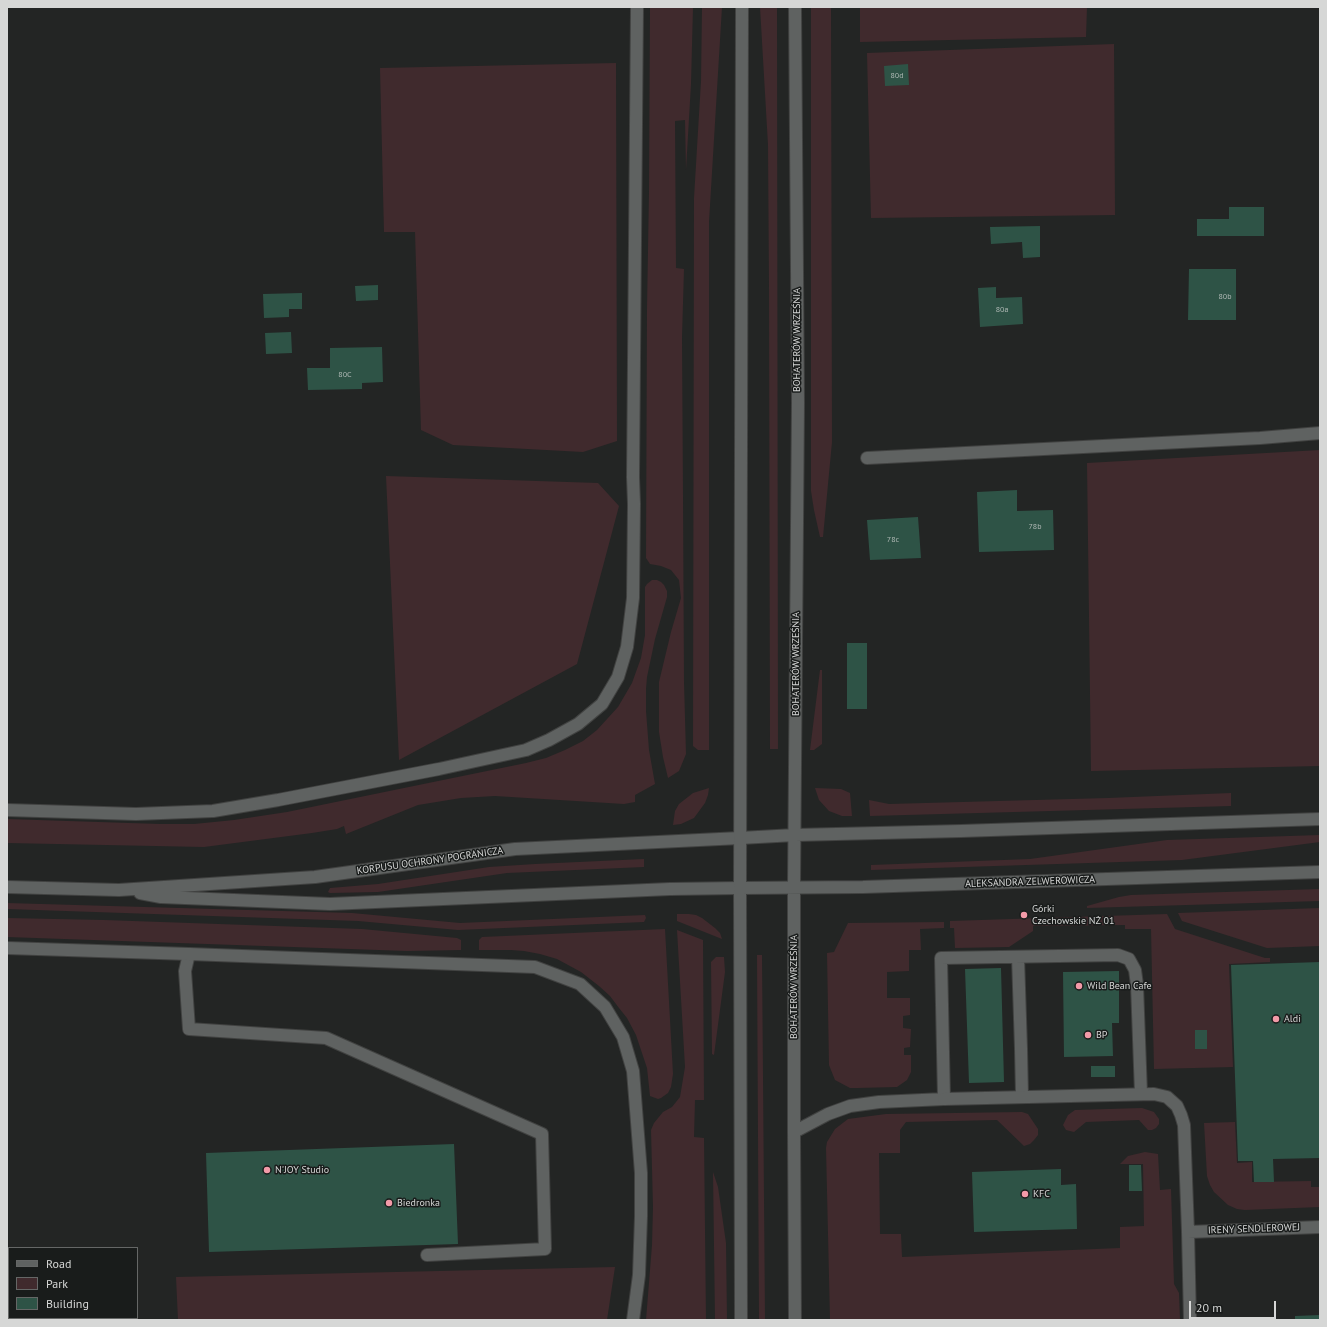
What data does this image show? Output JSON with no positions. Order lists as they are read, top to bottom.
{
  "streets": {
    "street": [
      "BOHATERÓW WRZEŚNIA",
      "KORPUSU OCHRONY POGRANICZA",
      "ALEKSANDRA ZELWEROWICZA",
      "IRENY SENDLEROWEJ"
    ]
  },
  "crossings": [
    ["BOHATERÓW WRZEŚNIA", "ALEKSANDRA ZELWEROWICZA"],
    ["KORPUSU OCHRONY POGRANICZA", "ALEKSANDRA ZELWEROWICZA"]
  ],
  "places": [
    "Górki Czechowskie NŻ 01",
    "Wild Bean Cafe",
    "Aldi",
    "BP",
    "N'JOY Studio",
    "KFC",
    "Biedronka"
  ],
  "house_numbers": [
    "80d",
    "80b",
    "80a",
    "80C",
    "78b",
    "78c"
  ],
  "legend": ["Road", "Park", "Building"],
  "scale_bar": "20 m"
}
